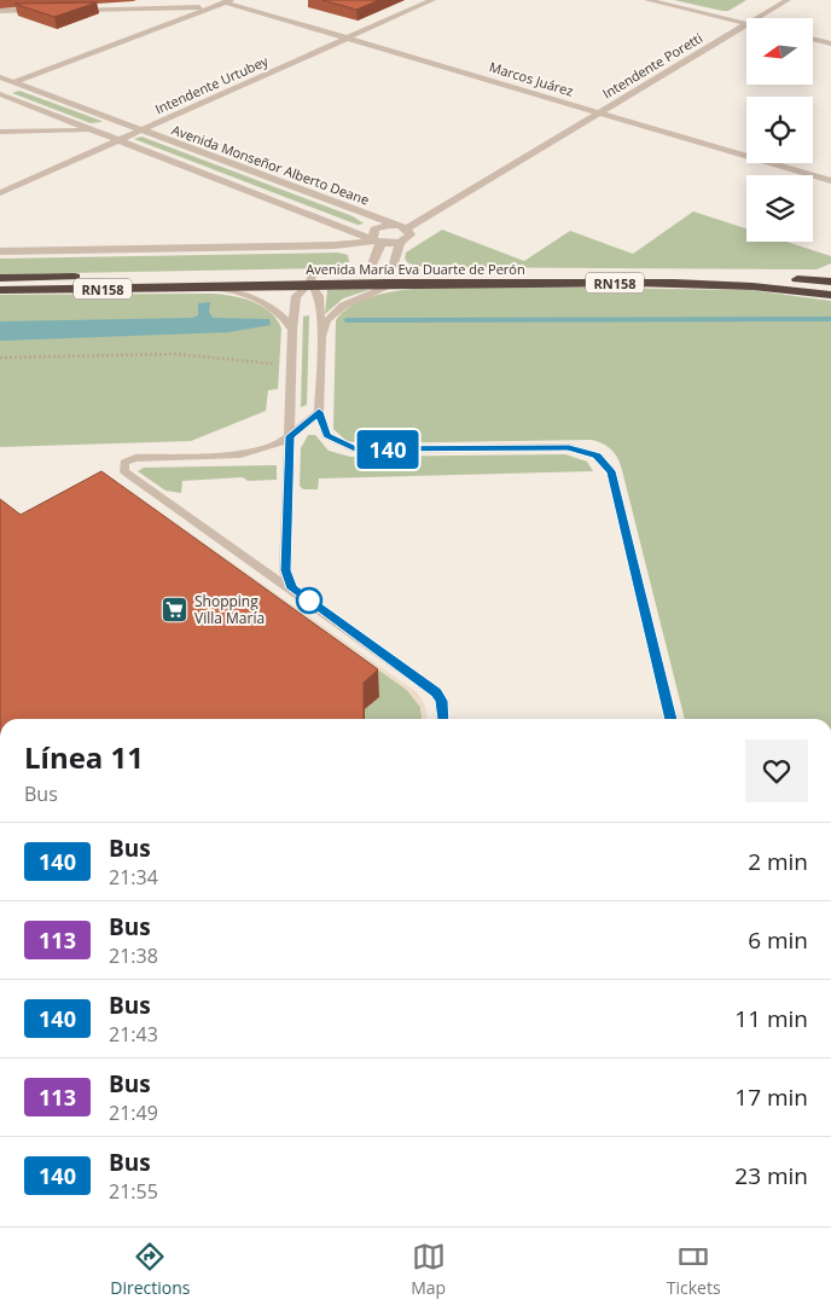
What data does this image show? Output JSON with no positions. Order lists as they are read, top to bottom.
{
  "streets": {
    "highway": ["Avenida María Eva Duarte de Perón", "RN158"],
    "street": [
      "Intendente Poretti",
      "Marcos Juárez",
      "Intendente Urtubey",
      "Avenida Monseñor Alberto Deane"
    ]
  },
  "crossings": [
    ["Intendente Poretti", "Marcos Juárez"],
    ["Intendente Poretti", "Avenida Monseñor Alberto Deane"],
    ["Marcos Juárez", "Intendente Urtubey"],
    ["Intendente Urtubey", "Avenida Monseñor Alberto Deane"]
  ],
  "places": {
    "supermarket": ["Shopping Villa María"]
  },
  "lines": ["bus line 140"],
  "north": "left",
  "page": {
    "on_map": "140",
    "heading": ["Línea 11", "Bus"],
    "list": [
      {
        "mark": "140",
        "name": "Bus",
        "note": "21:34",
        "value": "2 min"
      },
      {
        "mark": "113",
        "name": "Bus",
        "note": "21:38",
        "value": "6 min"
      },
      {
        "mark": "140",
        "name": "Bus",
        "note": "21:43",
        "value": "11 min"
      },
      {
        "mark": "113",
        "name": "Bus",
        "note": "21:49",
        "value": "17 min"
      },
      {
        "mark": "140",
        "name": "Bus",
        "note": "21:55",
        "value": "23 min"
      }
    ],
    "tabs": ["Directions", "Map", "Tickets"]
  }
}
